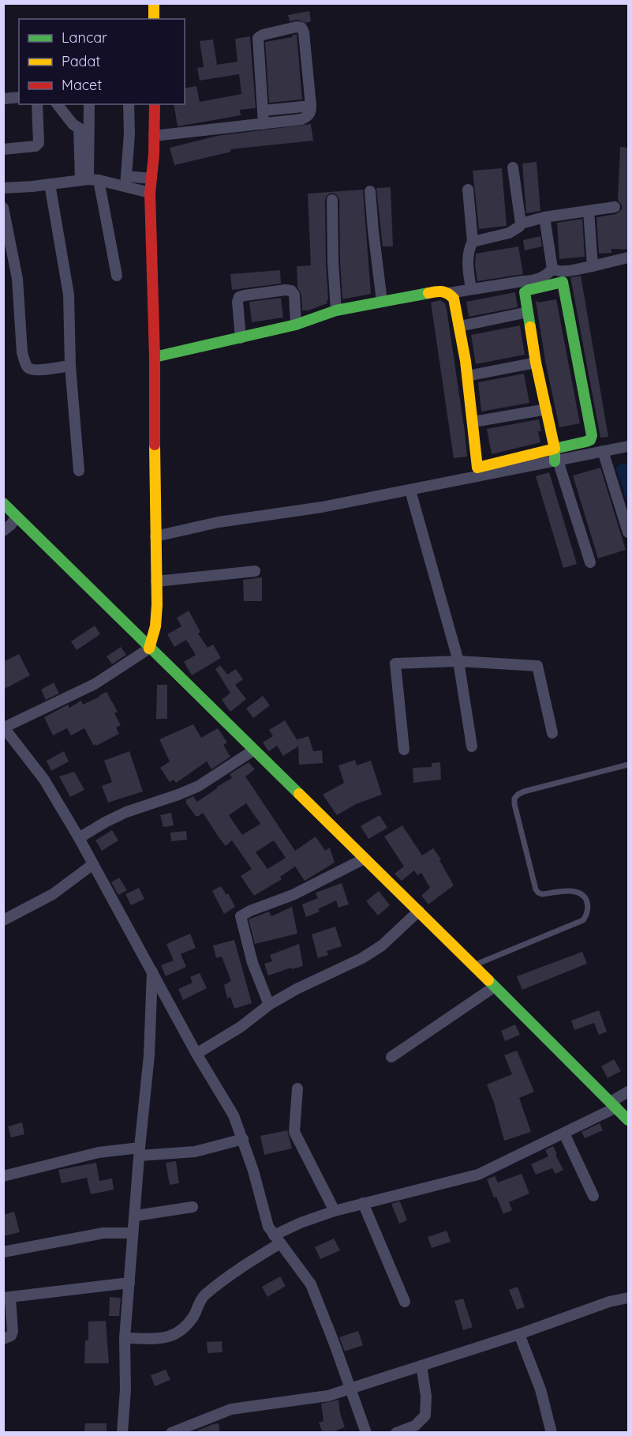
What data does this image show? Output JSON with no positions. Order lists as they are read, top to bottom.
{
  "legend": ["Lancar", "Padat", "Macet"]
}
